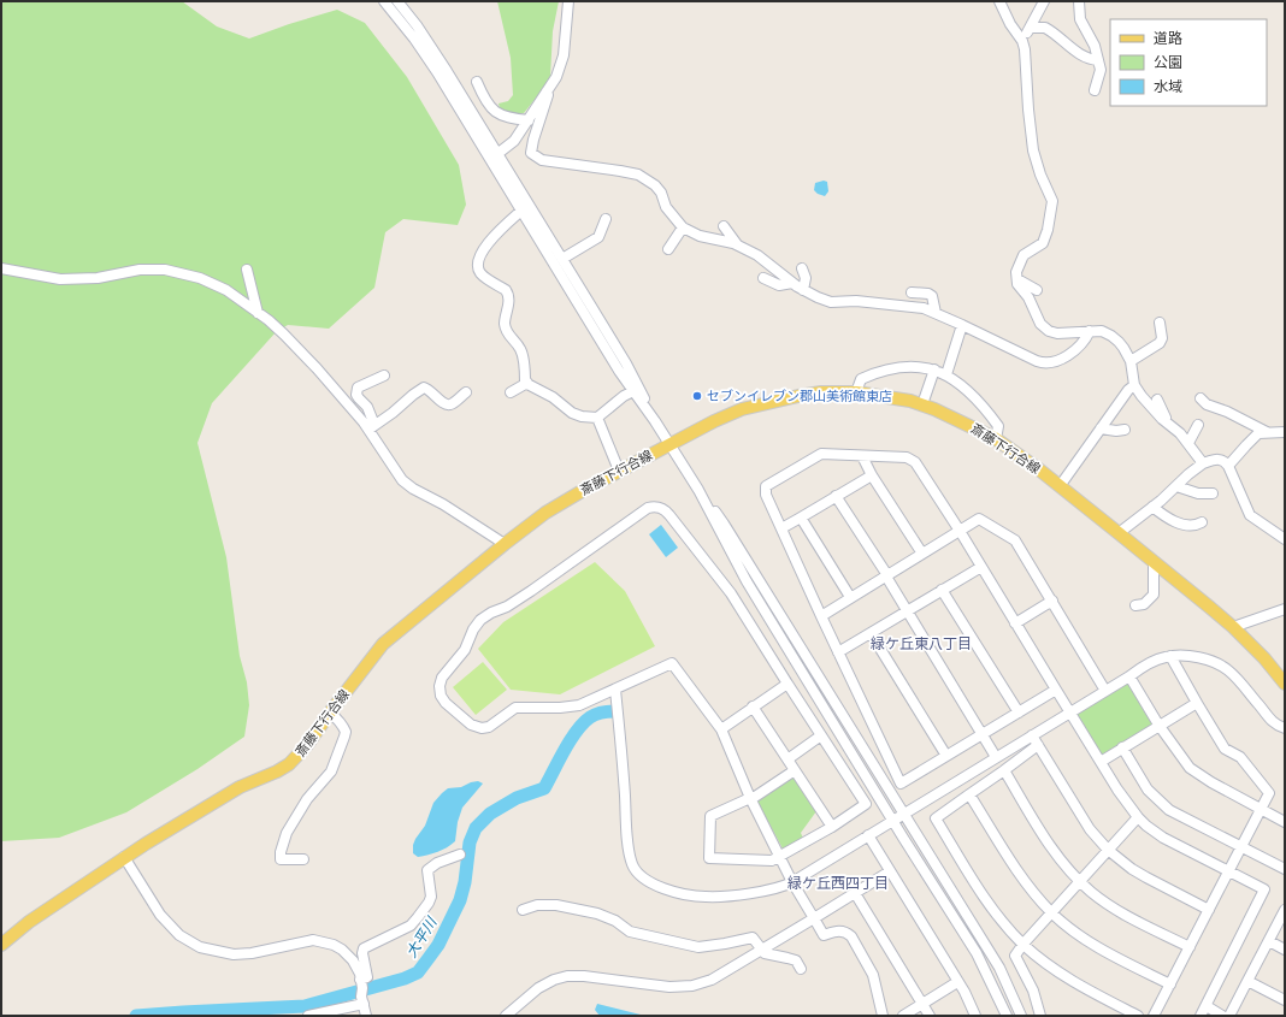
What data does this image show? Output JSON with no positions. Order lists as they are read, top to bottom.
{
  "streets": {
    "main road": ["斎藤下行合線"]
  },
  "districts": ["緑ケ丘東八丁目", "緑ケ丘西四丁目"],
  "water": ["大平川"],
  "places": ["セブンイレブン郡山美術館東店"],
  "legend": ["道路", "公園", "水域"]
}
